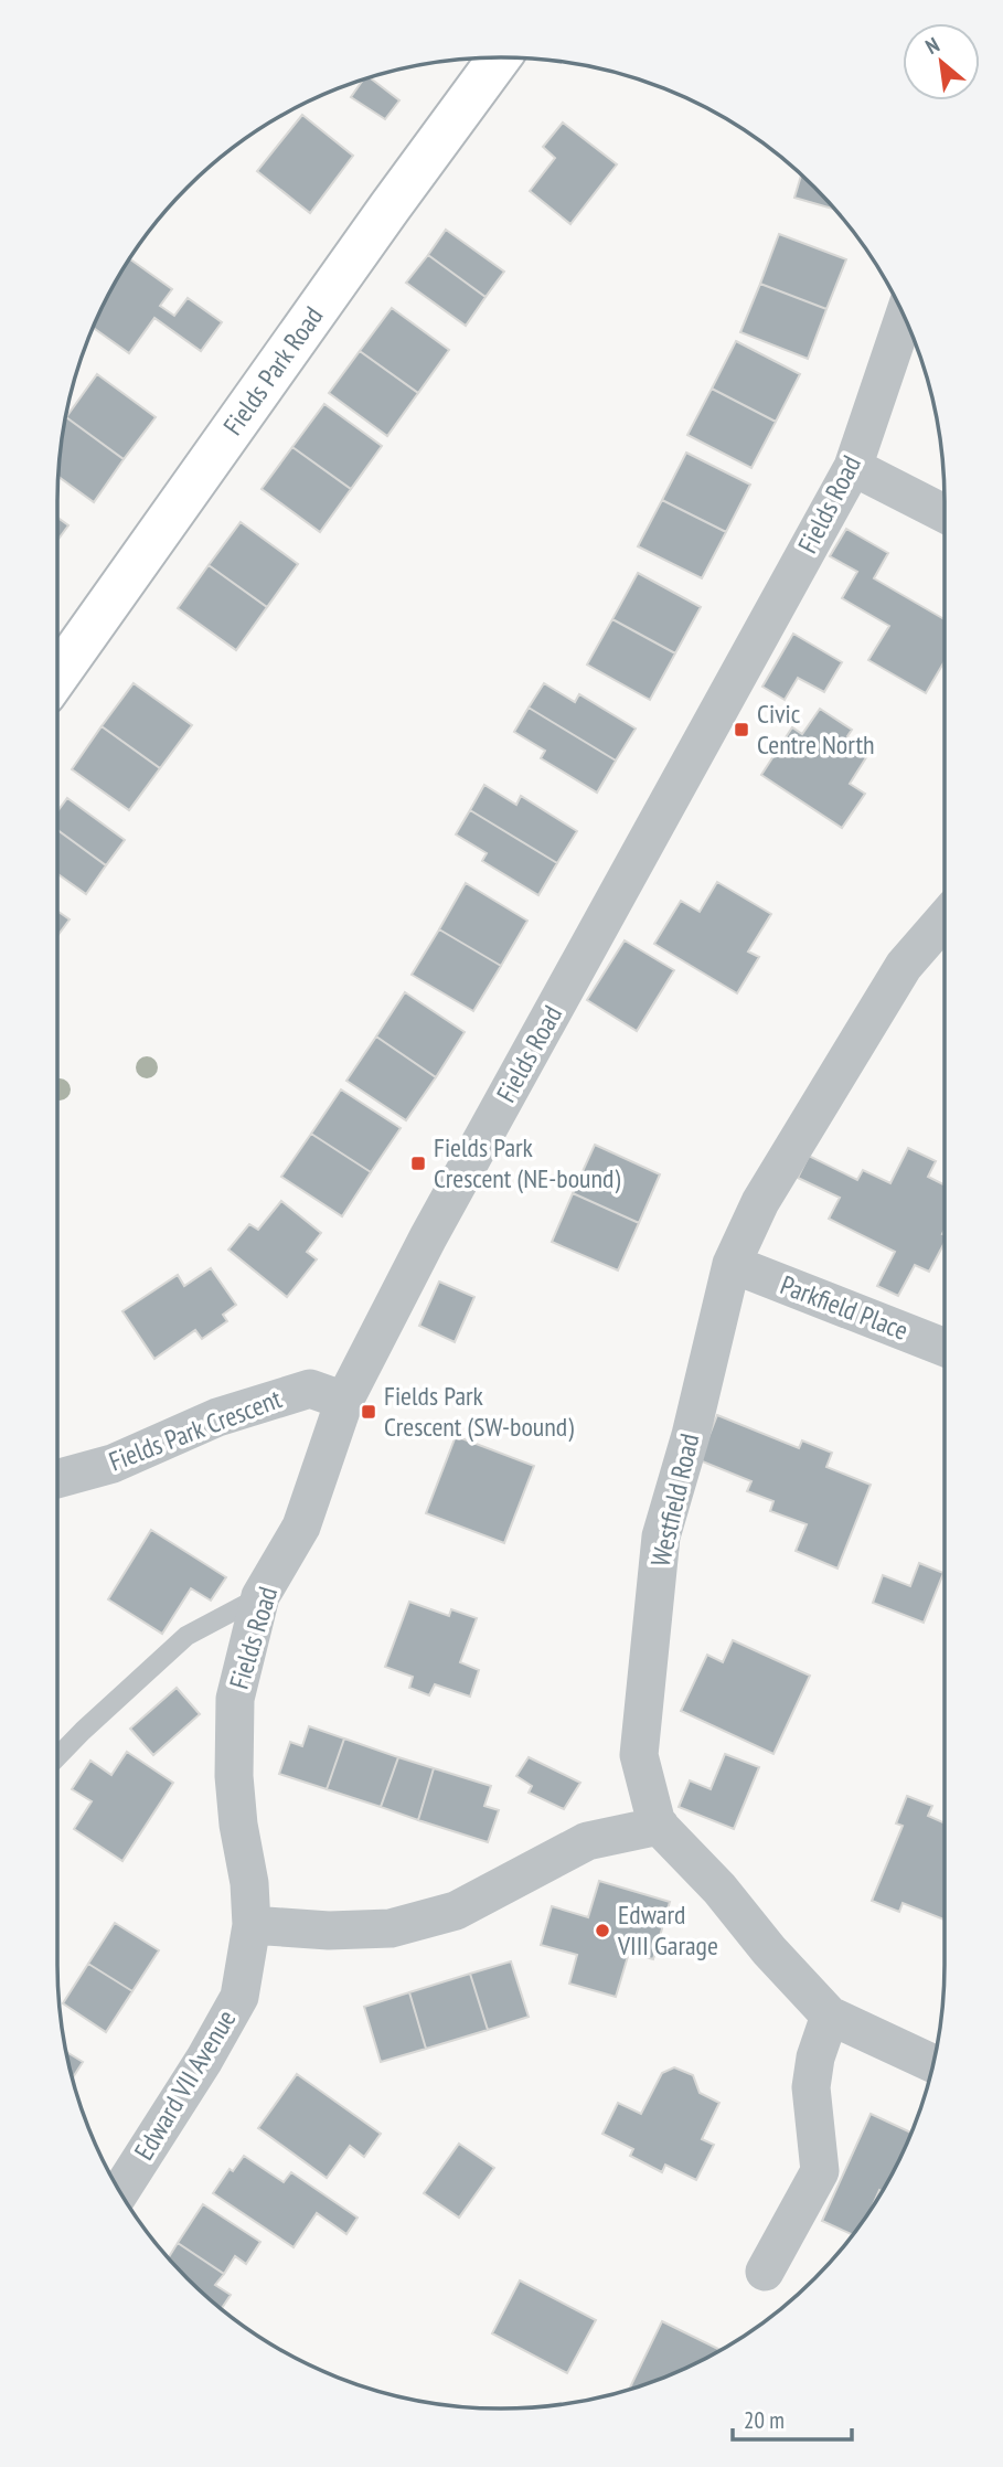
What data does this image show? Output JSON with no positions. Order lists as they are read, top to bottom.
{
  "streets": {
    "main road": ["Fields Park Road"],
    "street": [
      "Fields Road",
      "Parkfield Place",
      "Fields Park Crescent",
      "Westfield Road",
      "Edward VII Avenue"
    ]
  },
  "crossings": [
    ["Fields Road", "Fields Park Crescent"],
    ["Fields Road", "Edward VII Avenue"],
    ["Parkfield Place", "Westfield Road"]
  ],
  "places": {
    "transit": ["Civic Centre North", "Fields Park Crescent (NE-bound)", "Fields Park Crescent (SW-bound)"],
    "other": ["Edward VIII Garage"]
  },
  "scale_bar": "20 m",
  "north": "top left"
}
